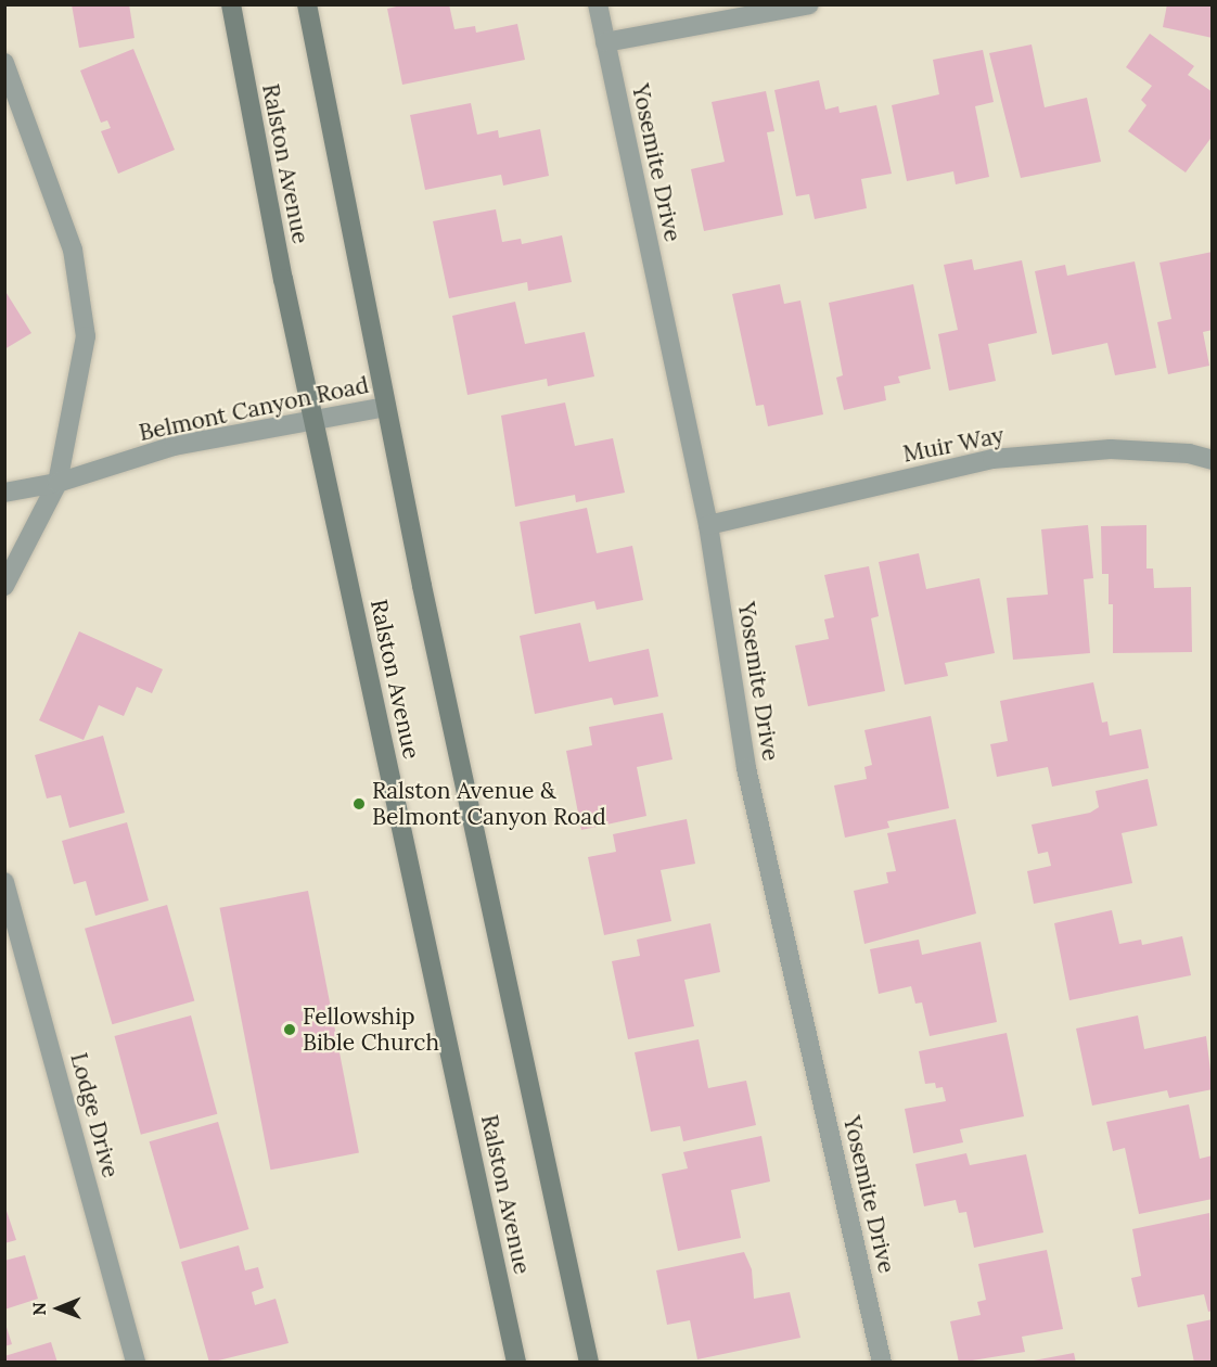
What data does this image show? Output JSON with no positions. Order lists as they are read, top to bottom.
{
  "streets": {
    "main road": ["Ralston Avenue"],
    "street": [
      "Yosemite Drive",
      "Belmont Canyon Road",
      "Muir Way",
      "Lodge Drive"
    ]
  },
  "crossings": [
    ["Yosemite Drive", "Muir Way"],
    ["Ralston Avenue", "Belmont Canyon Road"]
  ],
  "places": ["Ralston Avenue & Belmont Canyon Road", "Fellowship Bible Church"],
  "north": "left"
}
